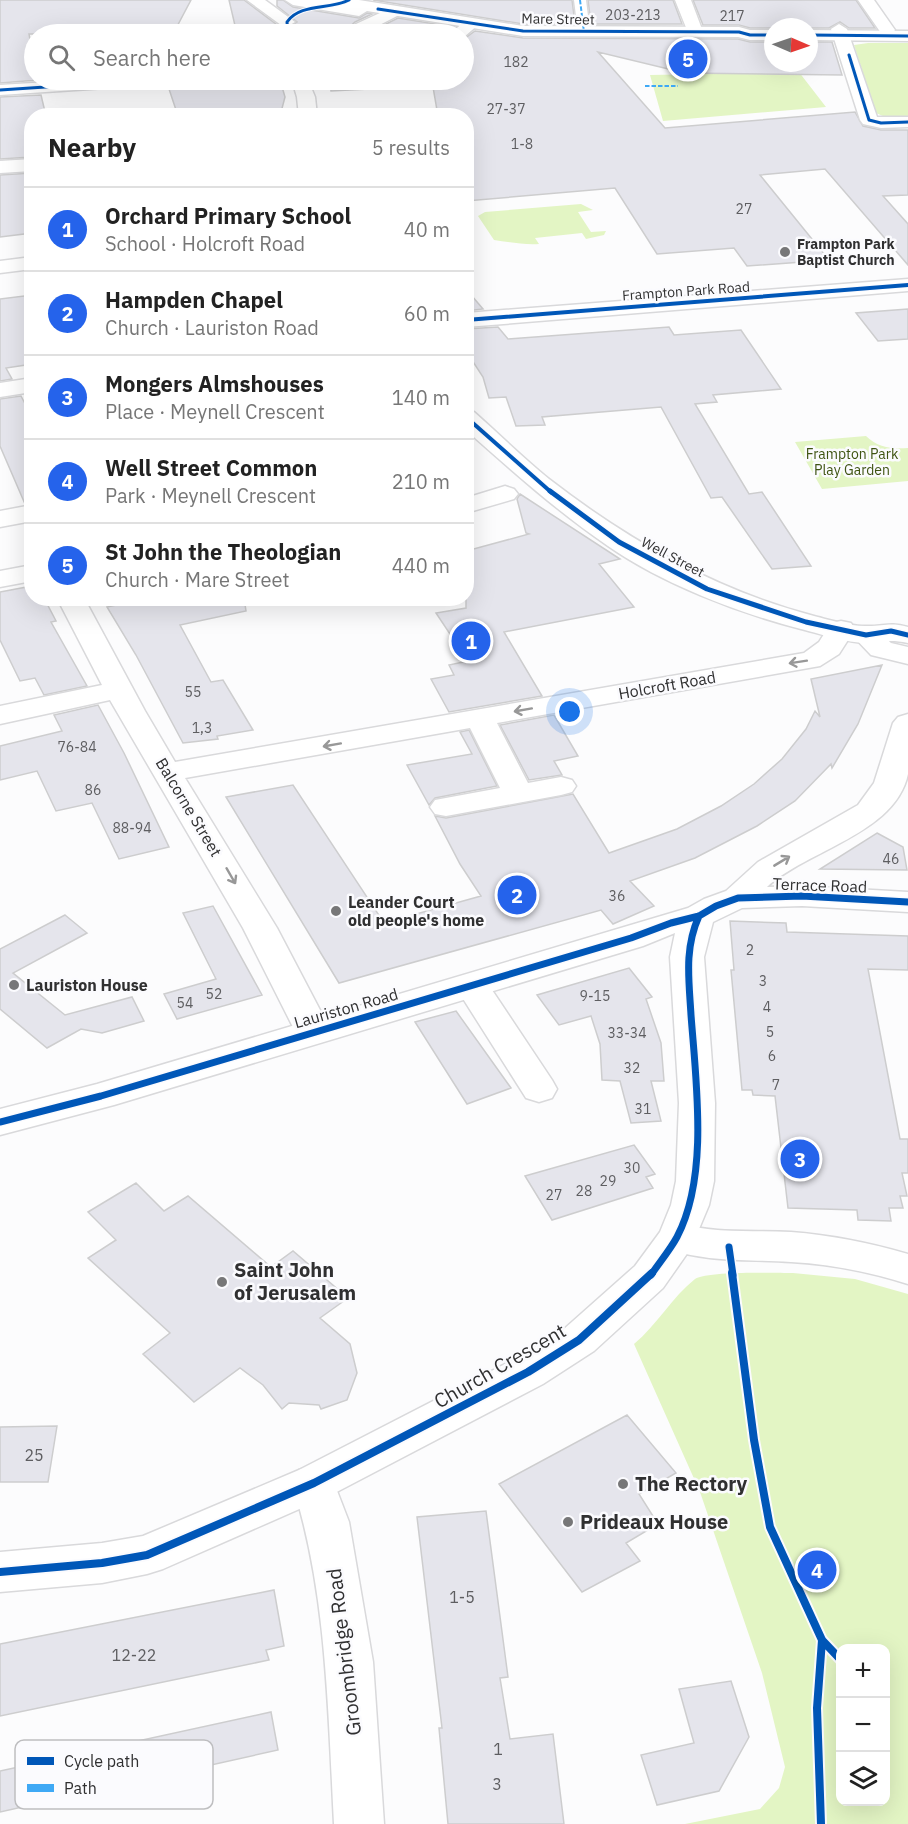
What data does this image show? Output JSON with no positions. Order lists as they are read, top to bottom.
{
  "streets": {
    "street": [
      "Mare Street",
      "Frampton Park Road",
      "Well Street",
      "Holcroft Road",
      "Balcorne Street",
      "Terrace Road",
      "Lauriston Road",
      "Church Crescent",
      "Groombridge Road"
    ]
  },
  "crossings": [
    ["Well Street", "Holcroft Road"],
    ["Holcroft Road", "Balcorne Street"],
    ["Balcorne Street", "Lauriston Road"],
    ["Terrace Road", "Lauriston Road"],
    ["Terrace Road", "Church Crescent"],
    ["Lauriston Road", "Church Crescent"],
    ["Church Crescent", "Groombridge Road"]
  ],
  "one_way": ["Holcroft Road", "Balcorne Street"],
  "parks": ["Frampton Park Play Garden"],
  "places": [
    "Frampton Park Baptist Church",
    "Leander Court old people's home",
    "Lauriston House",
    "Saint John of Jerusalem",
    "The Rectory",
    "Prideaux House"
  ],
  "house_numbers": [
    "203-213",
    "217",
    "182",
    "27-37",
    "1-8",
    "27",
    "55",
    "1,3",
    "76-84",
    "86",
    "88-94",
    "46",
    "36",
    "2",
    "3",
    "52",
    "9-15",
    "54",
    "4",
    "5",
    "33-34",
    "6",
    "32",
    "7",
    "31",
    "30",
    "29",
    "28",
    "27",
    "25",
    "1-5",
    "12-22",
    "1",
    "3"
  ],
  "legend": ["Cycle path", "Path"],
  "north": "right",
  "page": {
    "search": "Search here",
    "pins": [
      "5",
      "1",
      "2",
      "3",
      "4"
    ],
    "heading": ["Nearby", "5 results"],
    "list": [
      {
        "mark": "1",
        "name": "Orchard Primary School",
        "note": "School · Holcroft Road",
        "value": "40 m"
      },
      {
        "mark": "2",
        "name": "Hampden Chapel",
        "note": "Church · Lauriston Road",
        "value": "60 m"
      },
      {
        "mark": "3",
        "name": "Mongers Almshouses",
        "note": "Place · Meynell Crescent",
        "value": "140 m"
      },
      {
        "mark": "4",
        "name": "Well Street Common",
        "note": "Park · Meynell Crescent",
        "value": "210 m"
      },
      {
        "mark": "5",
        "name": "St John the Theologian",
        "note": "Church · Mare Street",
        "value": "440 m"
      }
    ],
    "map_buttons": ["+", "−"]
  }
}
